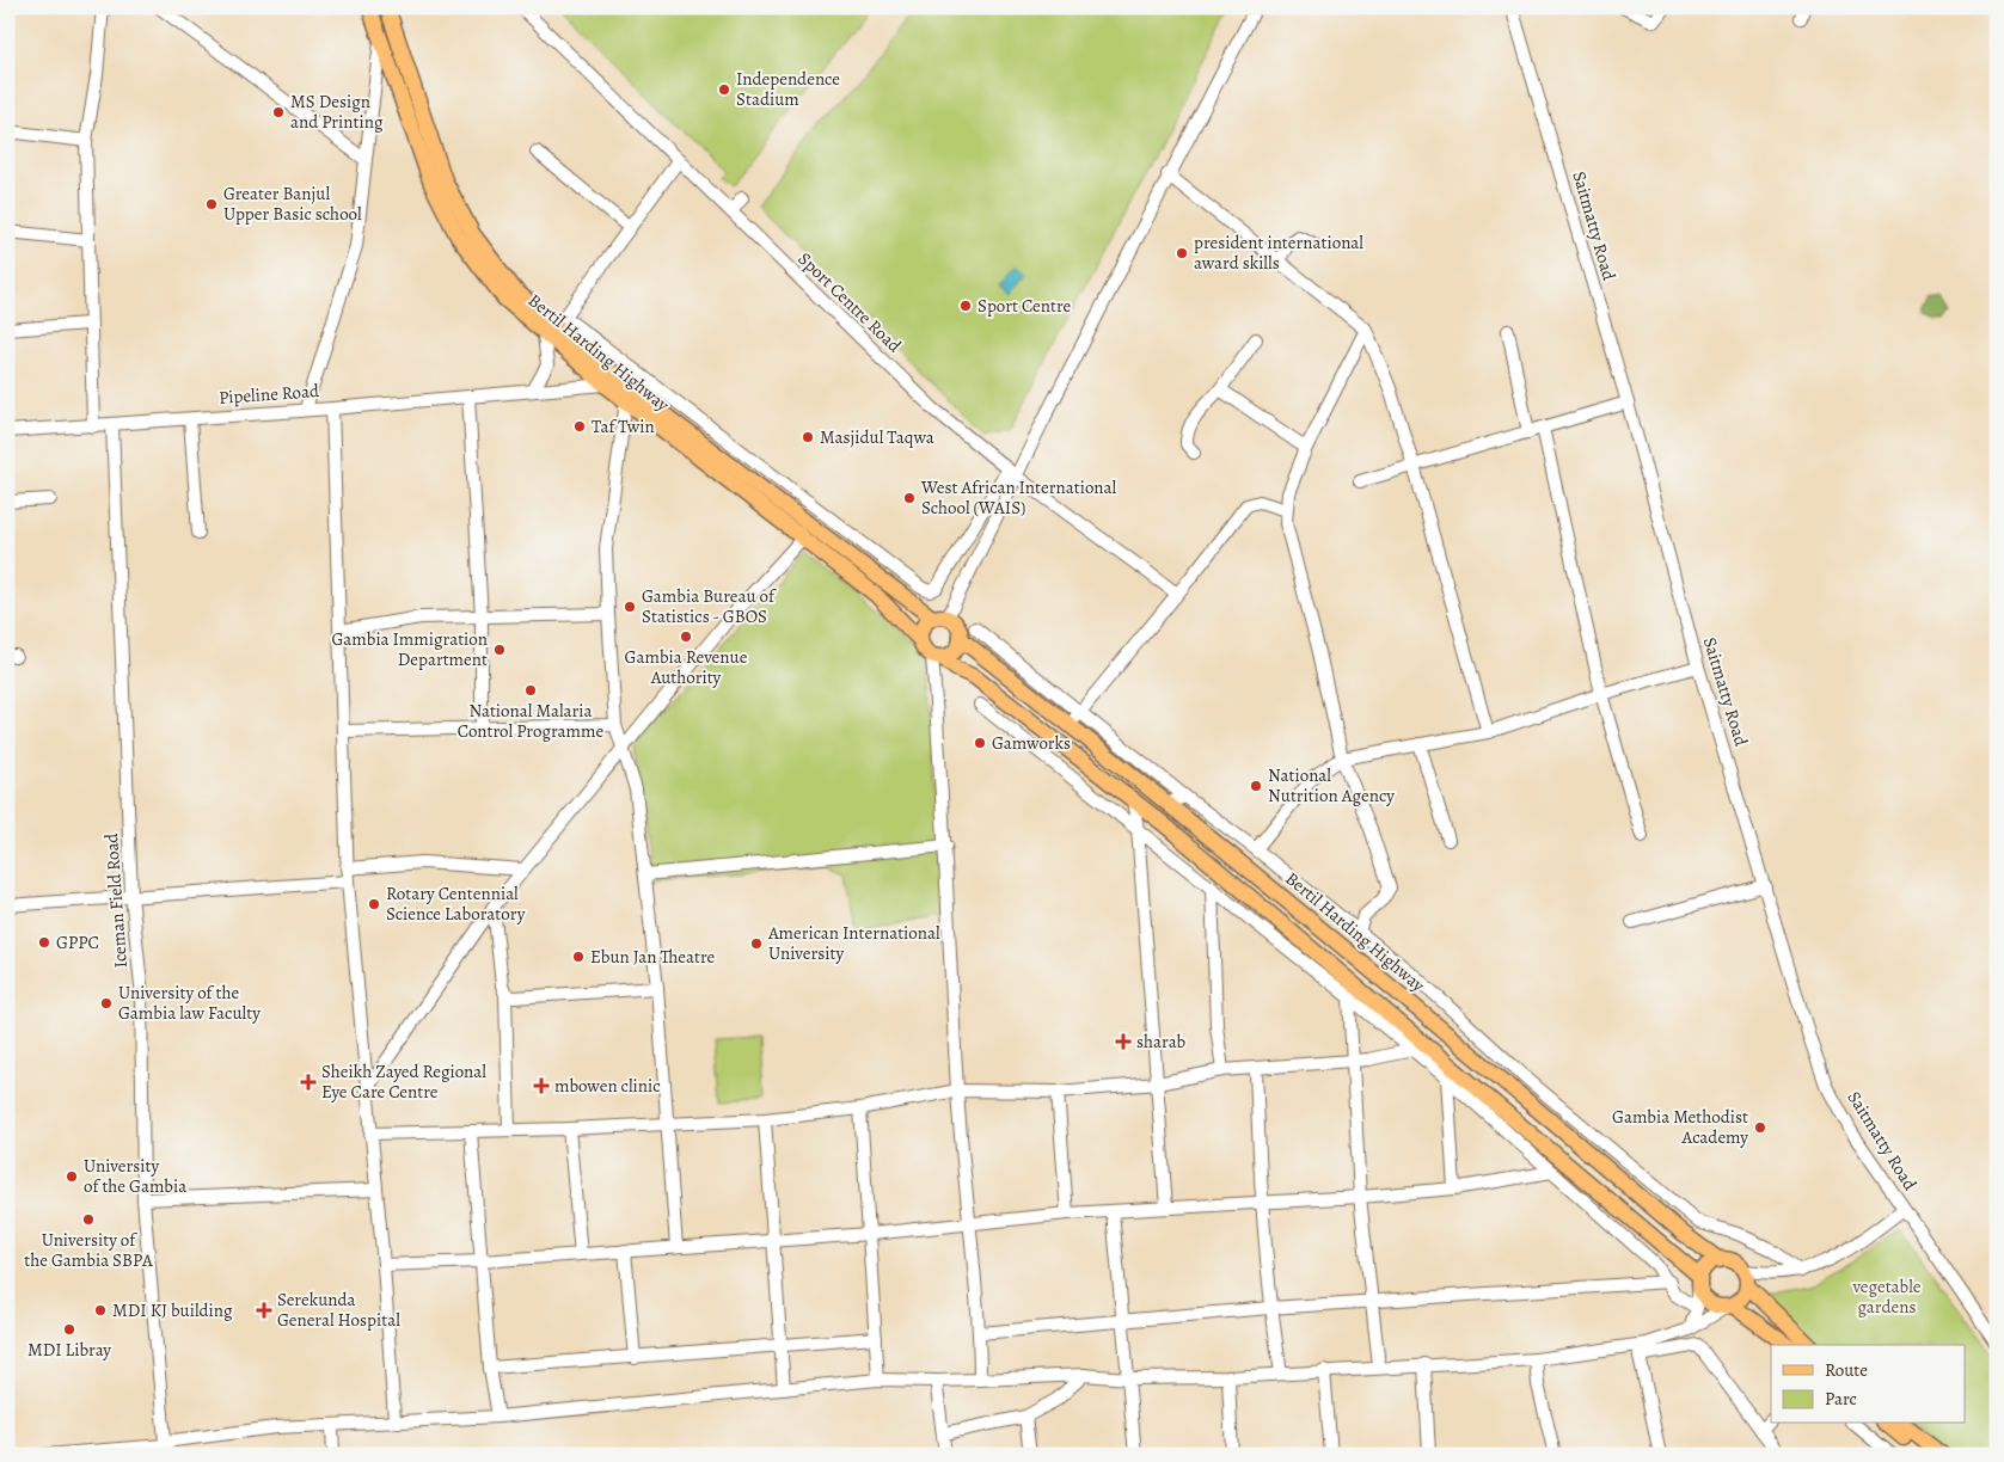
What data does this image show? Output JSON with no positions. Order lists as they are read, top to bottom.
{
  "streets": {
    "main road": ["Bertil Harding Highway"],
    "street": [
      "Saitmatty Road",
      "Sport Centre Road",
      "Pipeline Road",
      "Iceman Field Road"
    ]
  },
  "crossings": [
    ["Bertil Harding Highway", "Pipeline Road"],
    ["Pipeline Road", "Iceman Field Road"]
  ],
  "parks": ["vegetable gardens"],
  "places": {
    "other": [
      "Independence Stadium",
      "MS Design and Printing",
      "Greater Banjul Upper Basic school",
      "president international award skills",
      "Sport Centre",
      "Taf Twin",
      "Masjidul Taqwa",
      "West African International School (WAIS)",
      "Gambia Bureau of Statistics - GBOS",
      "Gambia Revenue Authority",
      "Gambia Immigration Department",
      "National Malaria Control Programme",
      "Gamworks",
      "National Nutrition Agency",
      "Rotary Centennial Science Laboratory",
      "GPPC",
      "American International University",
      "Ebun Jan Theatre",
      "University of the Gambia law Faculty",
      "Gambia Methodist Academy",
      "University of the Gambia",
      "University of the Gambia SBPA",
      "MDI KJ building",
      "MDI Libray"
    ],
    "health": [
      "sharab",
      "Sheikh Zayed Regional Eye Care Centre",
      "mbowen clinic",
      "Serekunda General Hospital"
    ]
  },
  "legend": ["Route", "Parc"]
}
